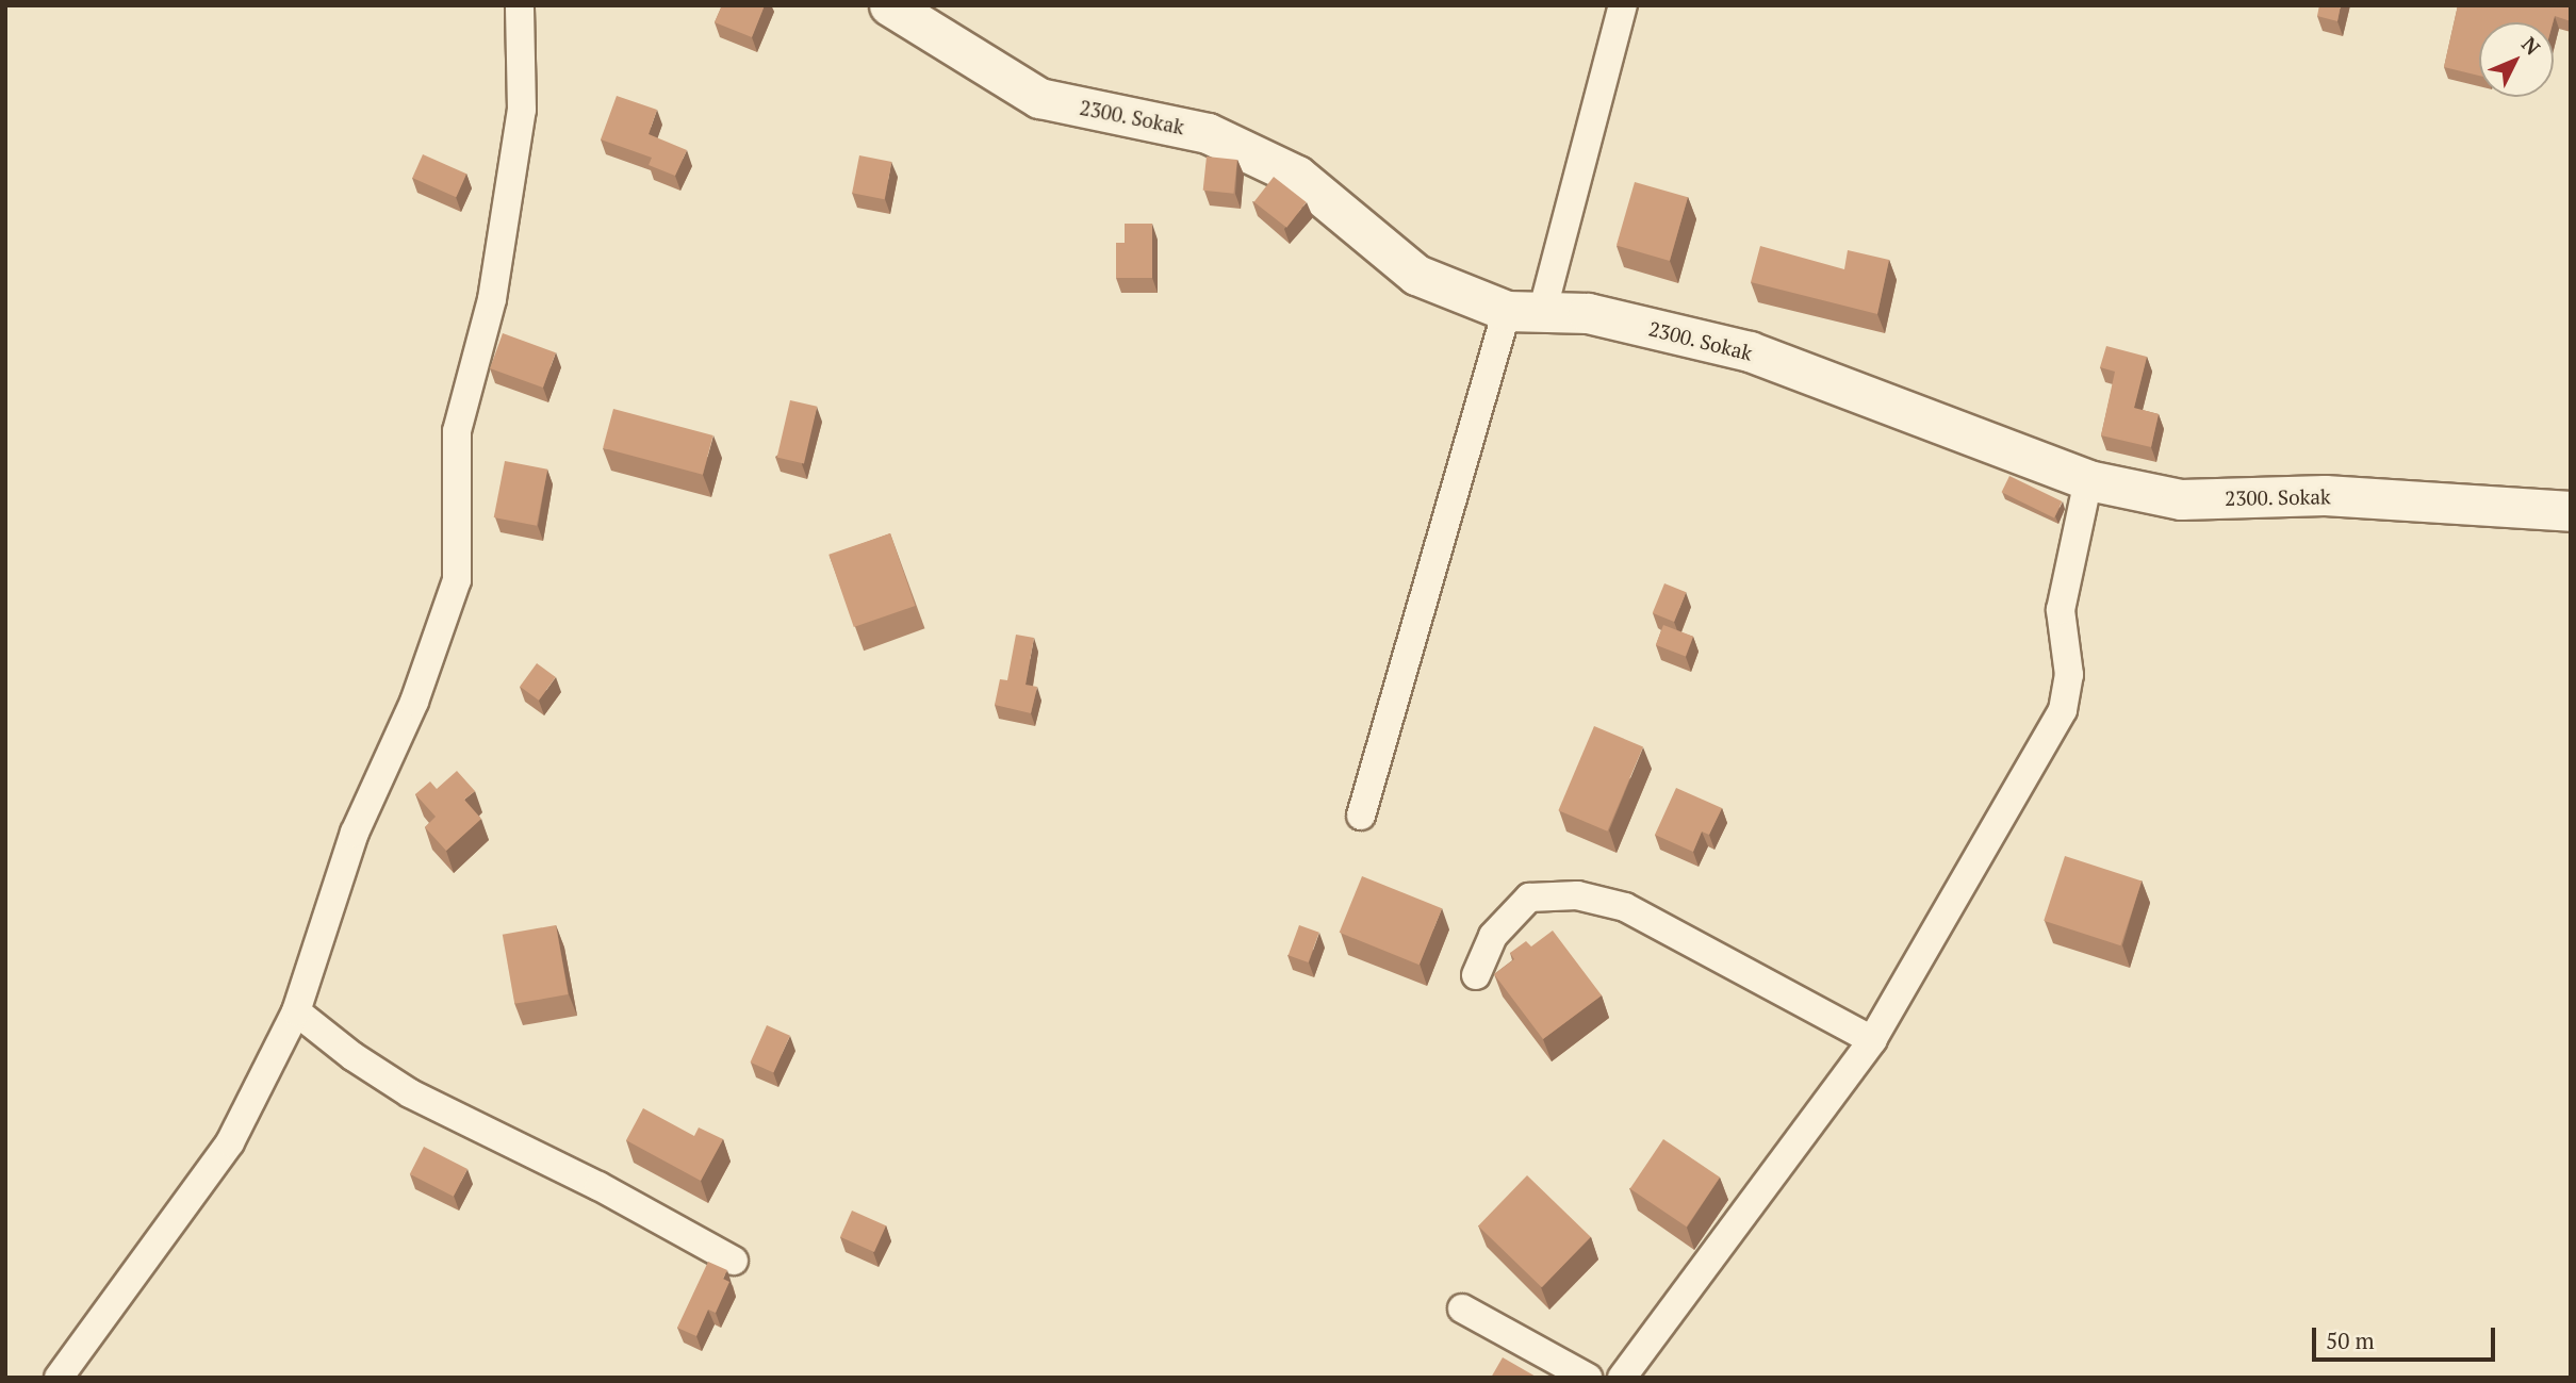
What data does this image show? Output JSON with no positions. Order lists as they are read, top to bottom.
{
  "streets": {
    "street": ["2300. Sokak"]
  },
  "scale_bar": "50 m",
  "north": "top right"
}
